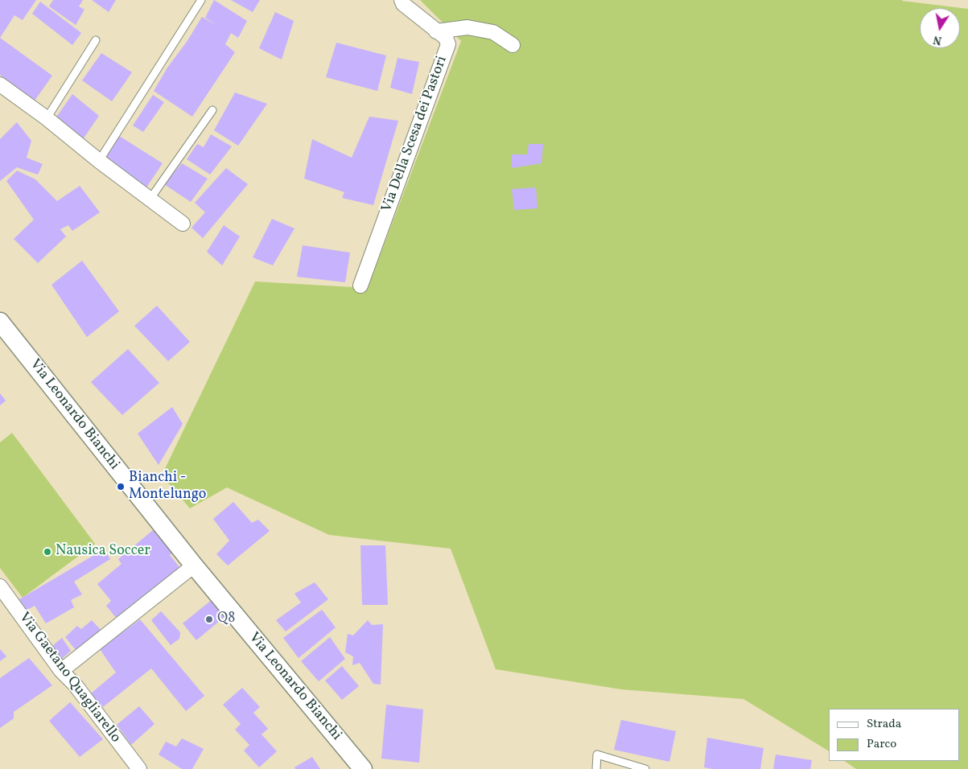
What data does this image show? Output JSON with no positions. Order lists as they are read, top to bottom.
{
  "streets": {
    "street": ["Via Della Scesa dei Pastori", "Via Leonardo Bianchi", "Via Gaetano Quagliarello"]
  },
  "places": ["Bianchi - Montelungo", "Nausica Soccer", "Q8"],
  "legend": ["Strada", "Parco"],
  "north": "bottom"
}
